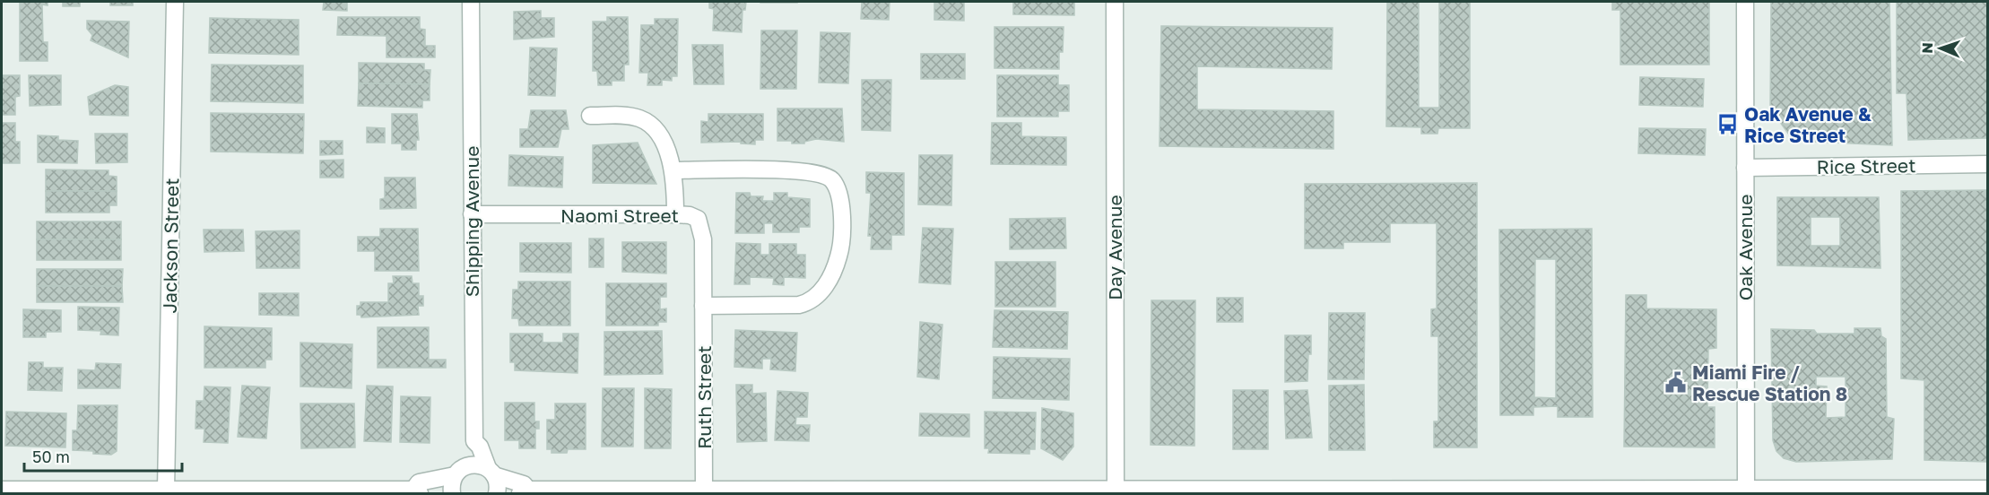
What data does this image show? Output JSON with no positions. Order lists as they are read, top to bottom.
{
  "streets": {
    "street": [
      "Rice Street",
      "Naomi Street",
      "Shipping Avenue",
      "Jackson Street",
      "Day Avenue",
      "Oak Avenue",
      "Ruth Street"
    ]
  },
  "crossings": [
    ["Rice Street", "Oak Avenue"],
    ["Naomi Street", "Shipping Avenue"],
    ["Naomi Street", "Ruth Street"]
  ],
  "places": {
    "bus stop": ["Oak Avenue & Rice Street"],
    "public building": ["Miami Fire / Rescue Station 8"]
  },
  "scale_bar": "50 m",
  "north": "left"
}
